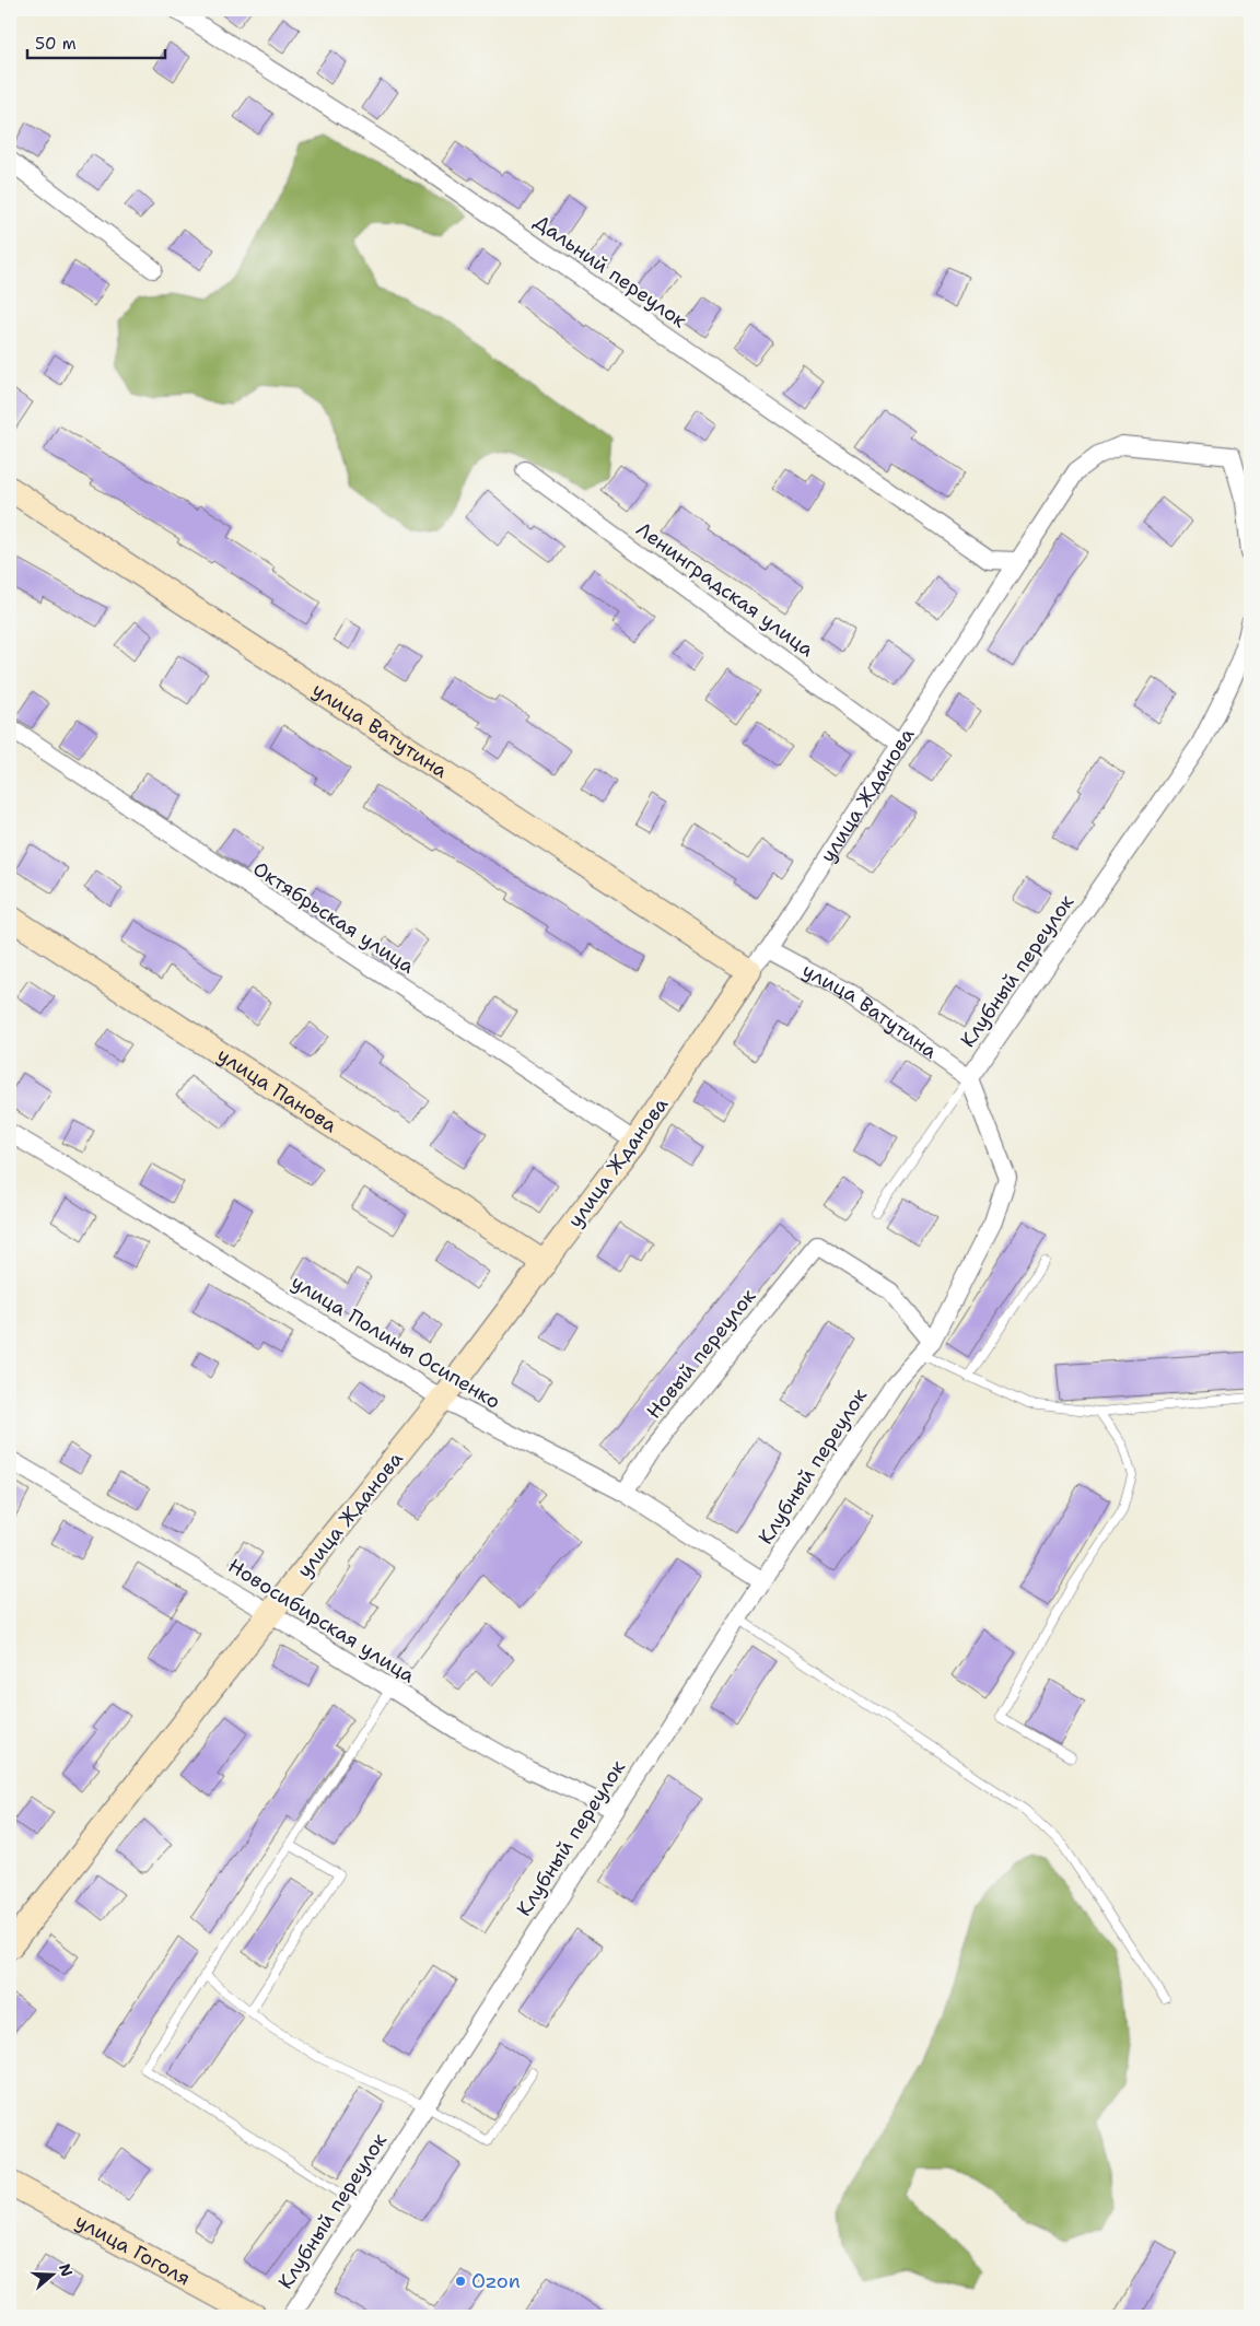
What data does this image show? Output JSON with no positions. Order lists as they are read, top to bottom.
{
  "streets": {
    "main road": [
      "улица Ватутина",
      "улица Жданова",
      "улица Панова",
      "улица Гоголя"
    ],
    "street": [
      "Дальний переулок",
      "Ленинградская улица",
      "Октябрьская улица",
      "Клубный переулок",
      "улица Полины Осипенко",
      "Новый переулок",
      "Новосибирская улица"
    ]
  },
  "crossings": [
    ["Ленинградская улица", "улица Жданова"],
    ["улица Ватутина", "улица Жданова"],
    ["улица Ватутина", "Клубный переулок"],
    ["улица Жданова", "Октябрьская улица"],
    ["улица Жданова", "улица Панова"],
    ["улица Жданова", "улица Полины Осипенко"],
    ["улица Жданова", "Новосибирская улица"],
    ["Клубный переулок", "улица Полины Осипенко"],
    ["Клубный переулок", "Новый переулок"],
    ["Клубный переулок", "Новосибирская улица"],
    ["улица Полины Осипенко", "Новый переулок"]
  ],
  "places": ["Ozon"],
  "scale_bar": "50 m",
  "north": "right"
}
